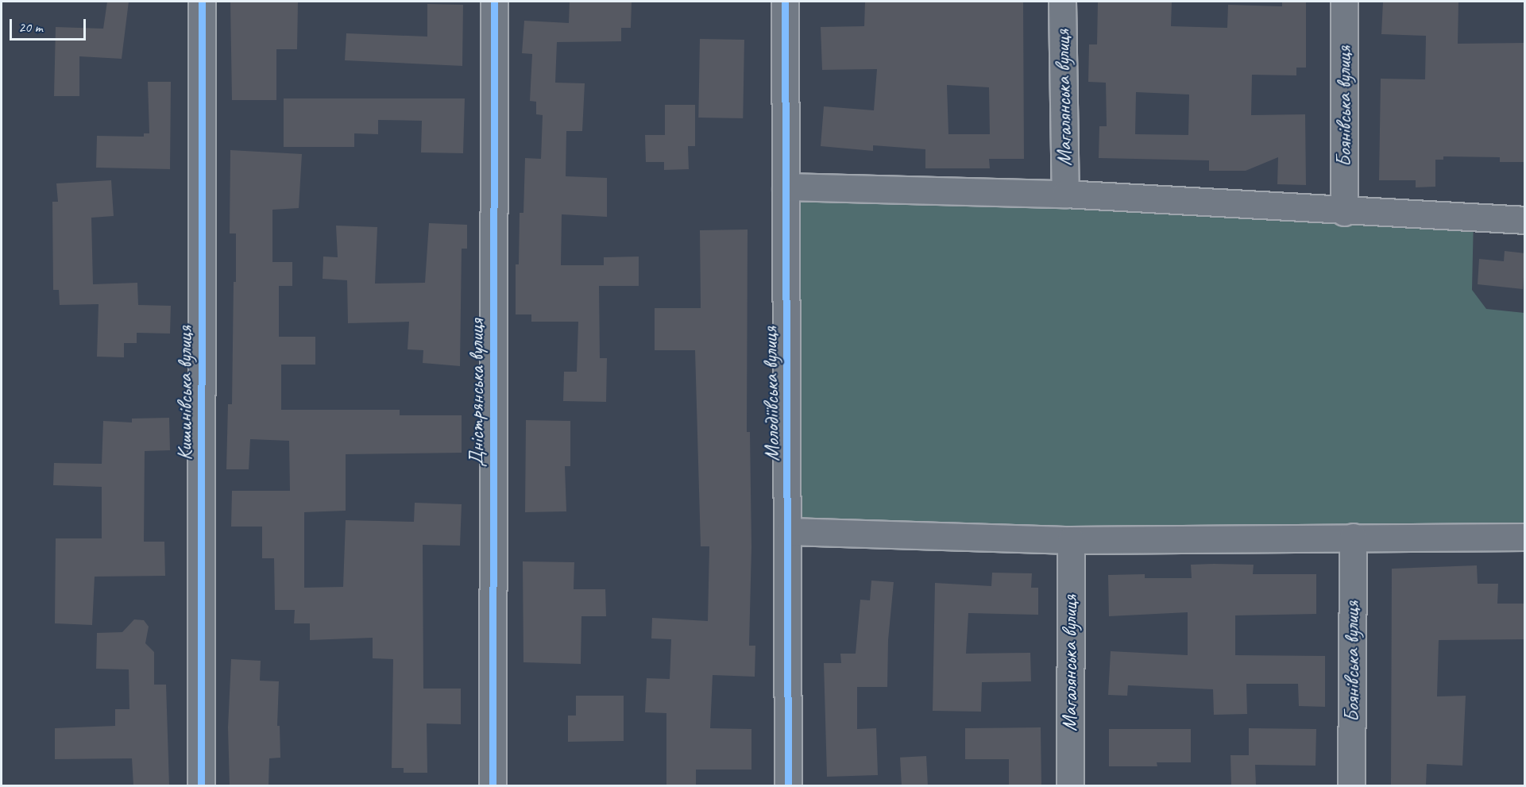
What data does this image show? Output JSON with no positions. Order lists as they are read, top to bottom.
{
  "streets": {
    "street": [
      "Магалянська вулиця",
      "Боянівська вулиця",
      "Кишинівська вулиця",
      "Дністрянська вулиця",
      "Молодіївська вулиця"
    ]
  },
  "scale_bar": "20 m"
}
